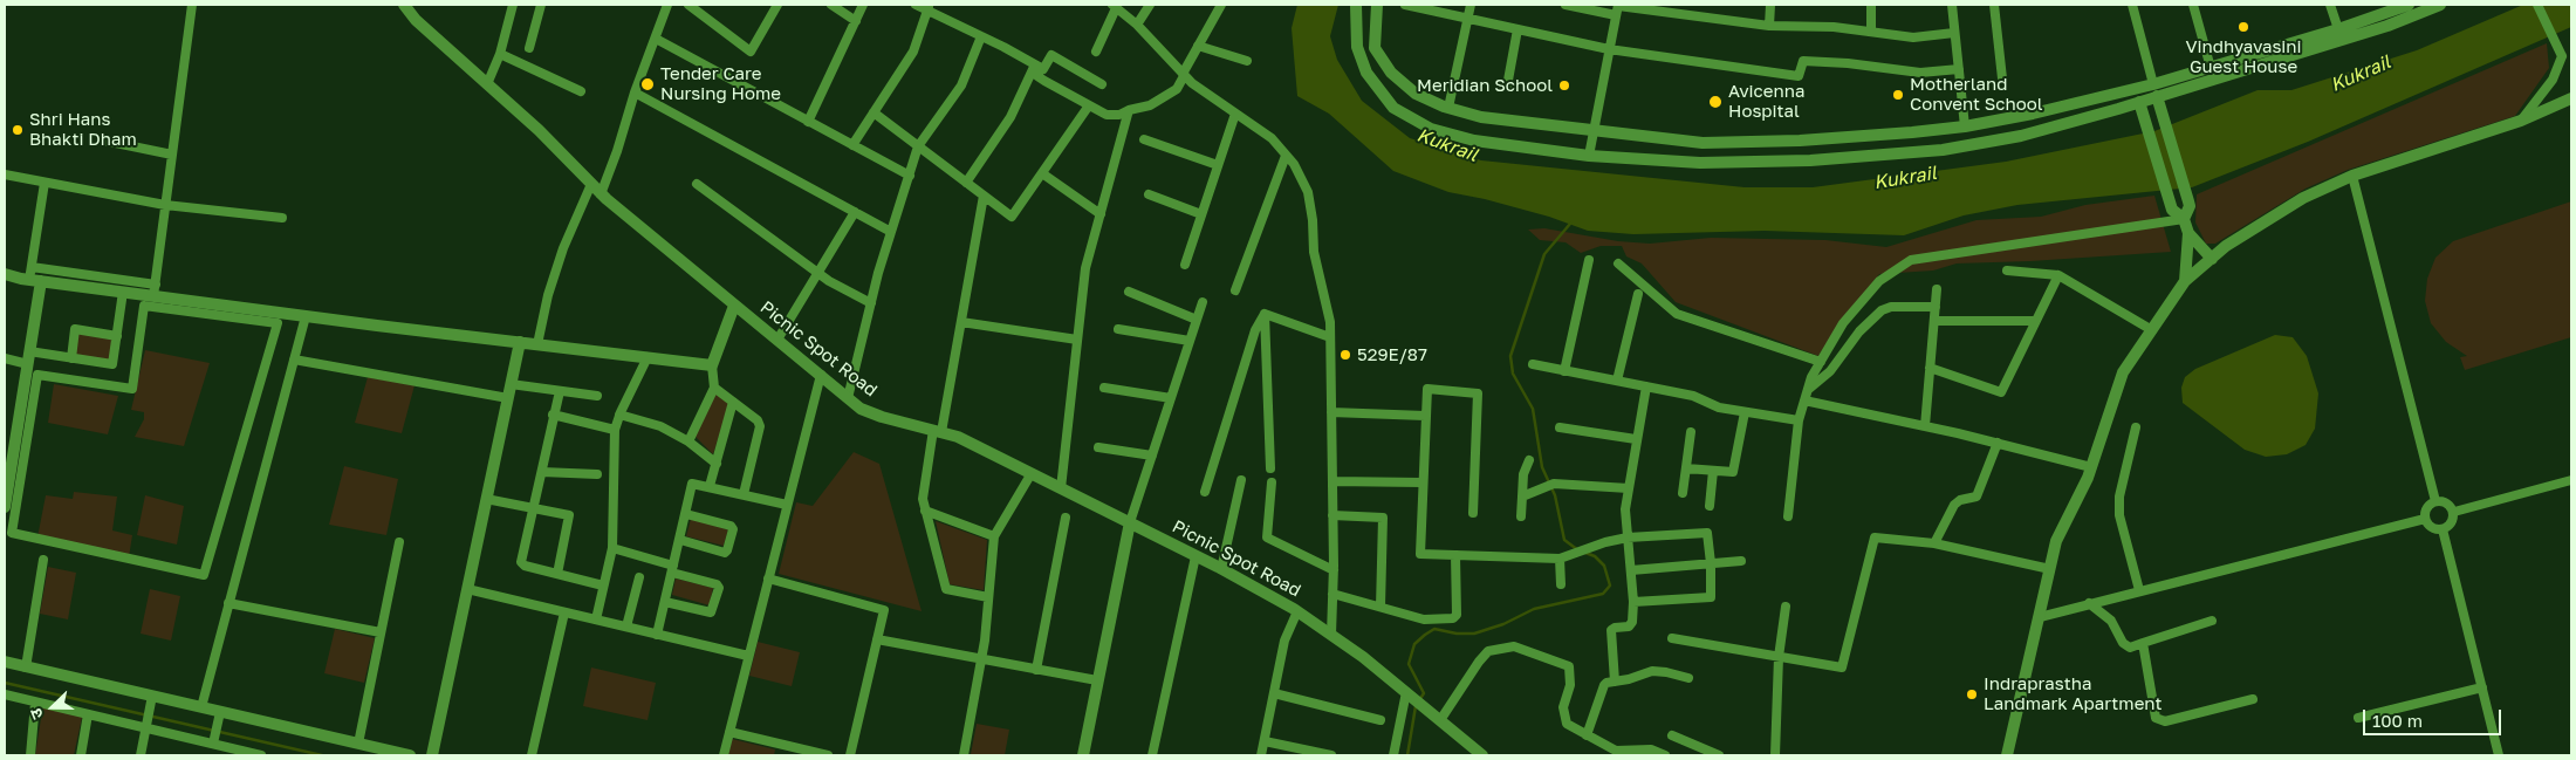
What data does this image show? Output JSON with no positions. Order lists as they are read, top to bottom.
{
  "streets": {
    "street": ["Picnic Spot Road"]
  },
  "water": ["Kukrail"],
  "places": [
    "Vindhyavasini Guest House",
    "Tender Care Nursing Home",
    "Meridian School",
    "Motherland Convent School",
    "Avicenna Hospital",
    "Shri Hans Bhakti Dham",
    "529E/87",
    "Indraprastha Landmark Apartment"
  ],
  "scale_bar": "100 m",
  "north": "left"
}
